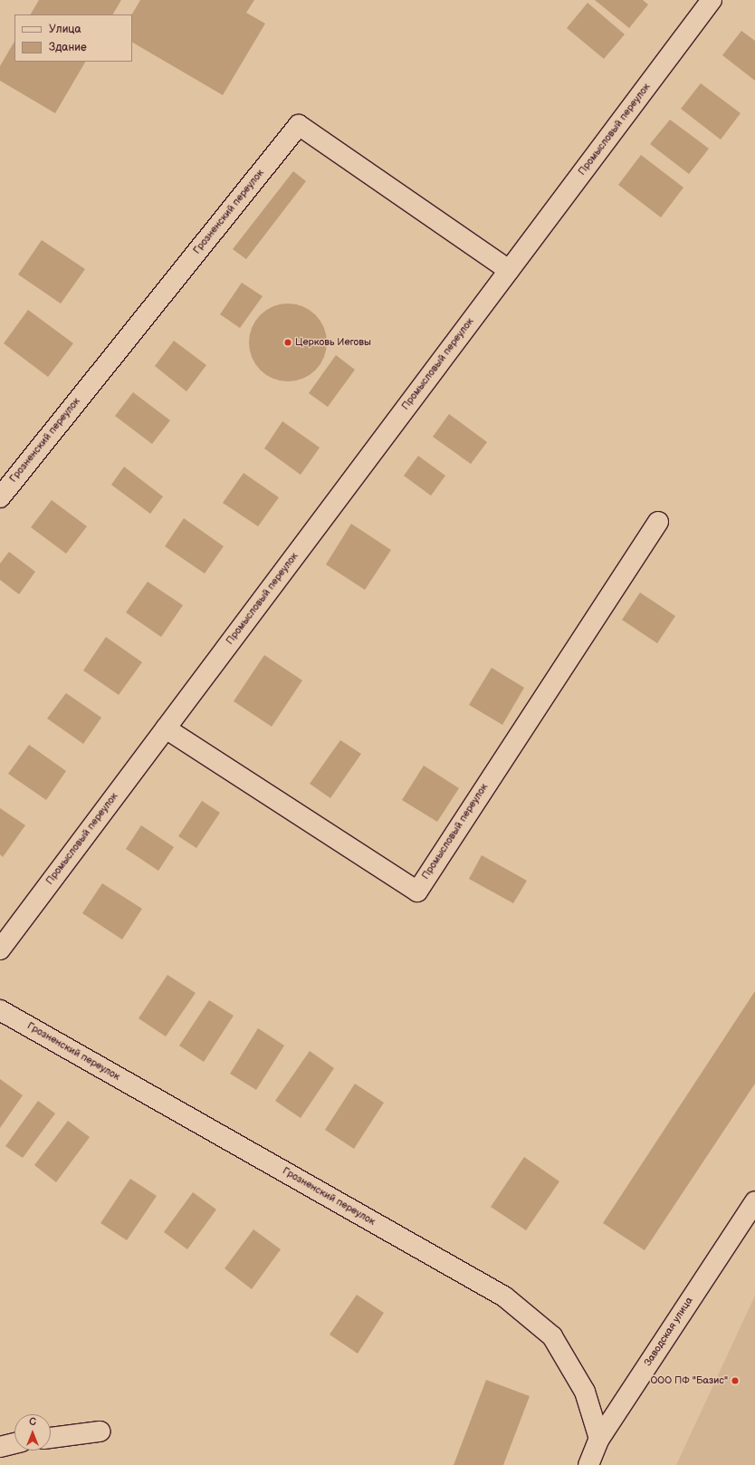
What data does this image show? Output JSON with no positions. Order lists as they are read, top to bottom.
{
  "streets": {
    "street": ["Промысловый переулок", "Грозненский переулок", "Заводская улица"]
  },
  "crossings": [
    ["Промысловый переулок", "Грозненский переулок"],
    ["Грозненский переулок", "Заводская улица"]
  ],
  "places": ["Церковь Иеговы", "ООО ПФ \"Базис\""],
  "legend": ["Улица", "Здание"],
  "north": "top"
}
